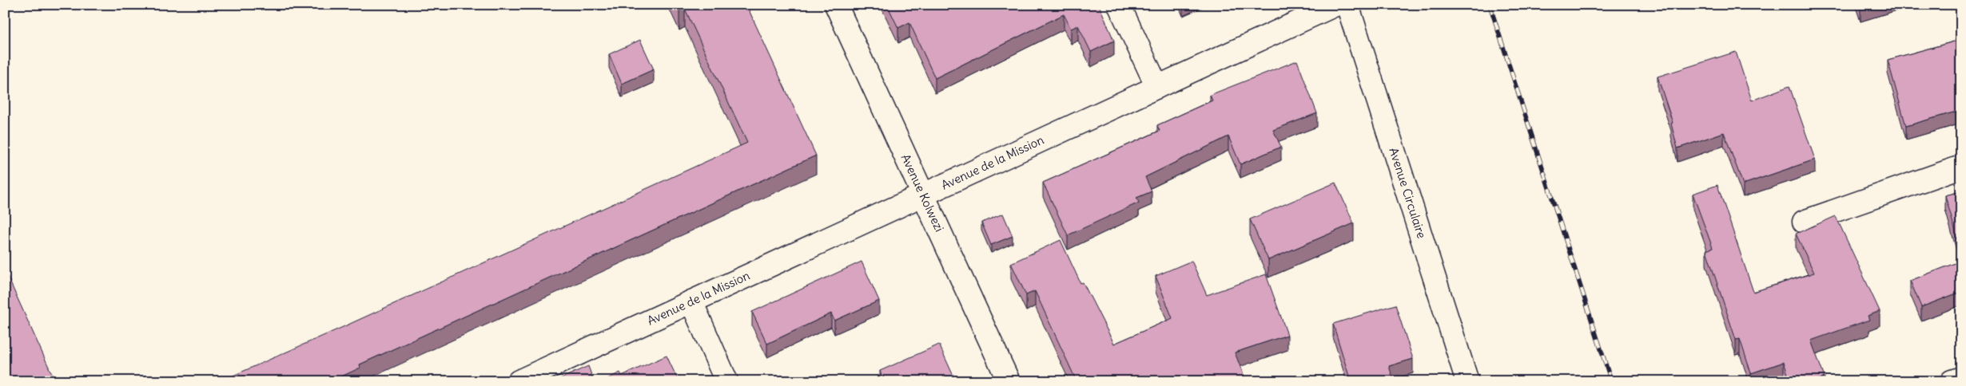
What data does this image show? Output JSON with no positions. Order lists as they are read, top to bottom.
{
  "streets": {
    "street": ["Avenue de la Mission", "Avenue Kolwezi", "Avenue Circulaire"]
  },
  "crossings": [
    ["Avenue de la Mission", "Avenue Kolwezi"]
  ]
}
